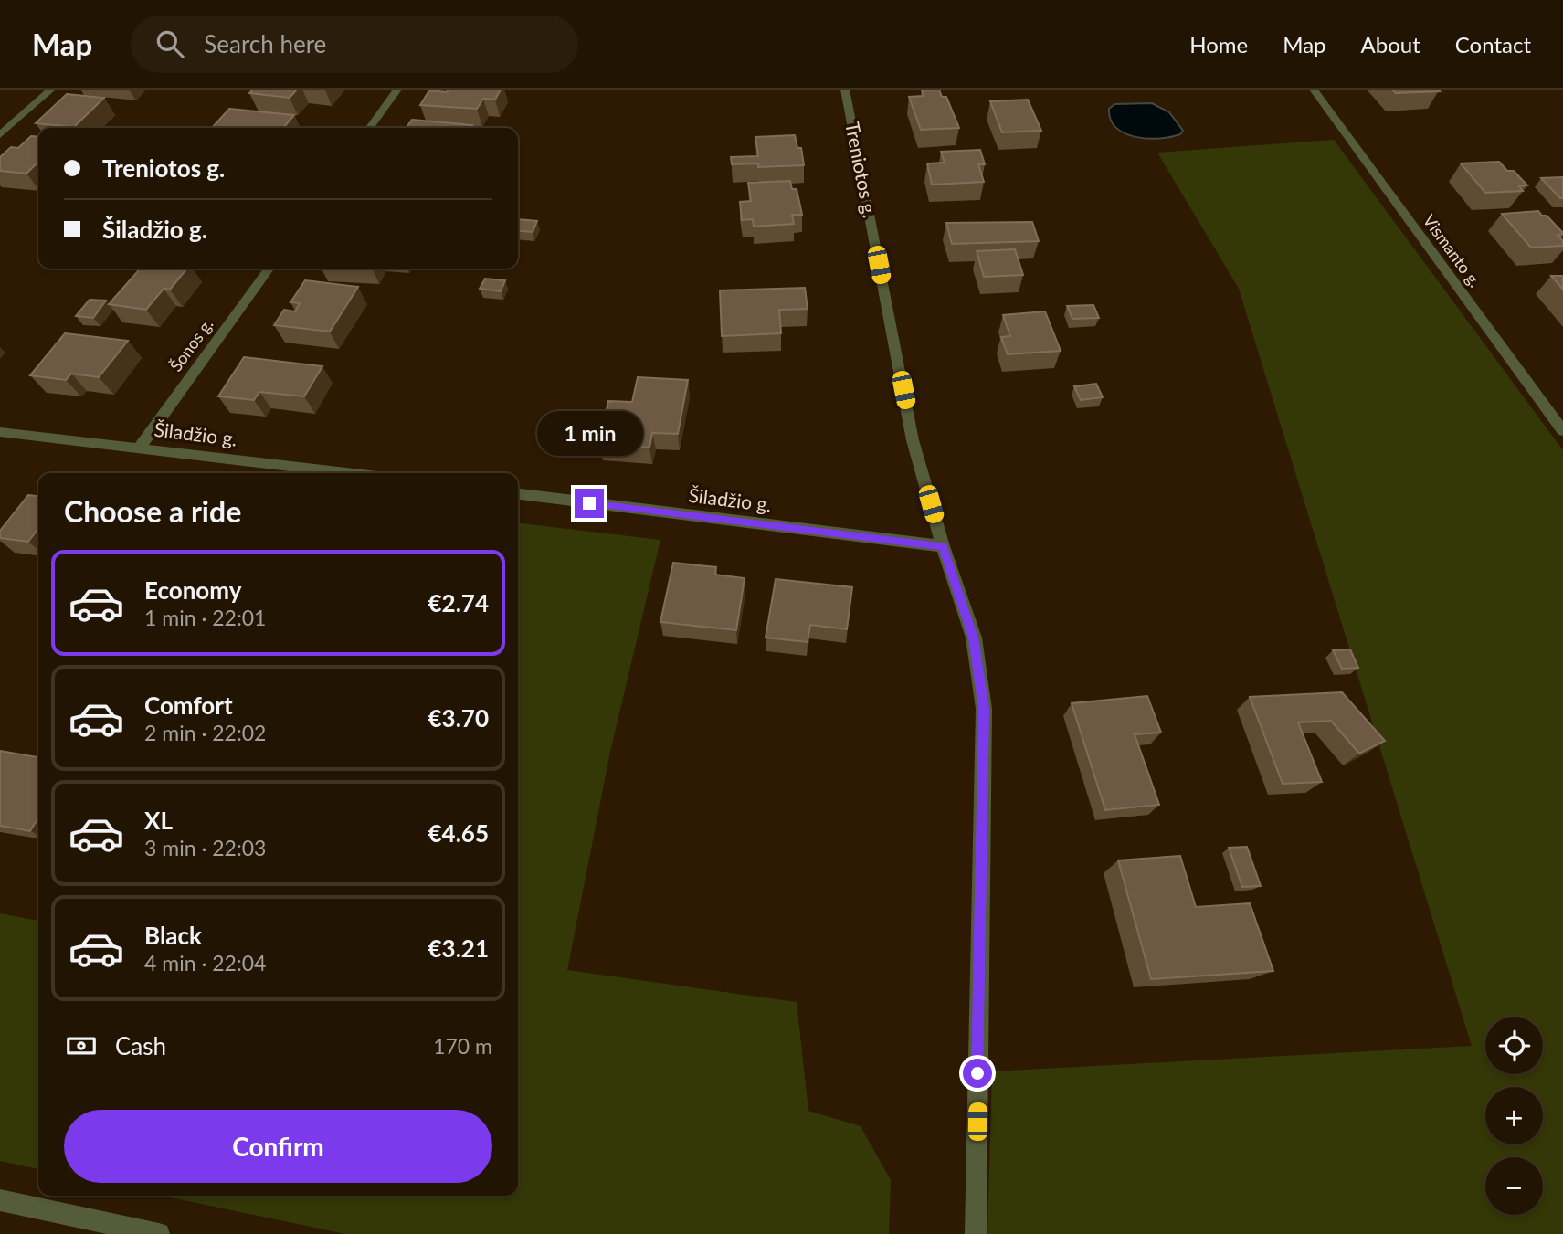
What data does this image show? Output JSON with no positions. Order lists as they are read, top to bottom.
{
  "streets": {
    "street": [
      "Treniotos g.",
      "Vismanto g.",
      "Šonos g.",
      "Šiladžio g."
    ]
  },
  "crossings": [
    ["Treniotos g.", "Šiladžio g."],
    ["Šonos g.", "Šiladžio g."]
  ],
  "page": {
    "header": "Map",
    "search": "Search here",
    "nav": [
      "Home",
      "Map",
      "About",
      "Contact"
    ],
    "banner": ["Treniotos g.", "Šiladžio g."],
    "bubble": "1 min",
    "heading": "Choose a ride",
    "list": [
      {
        "name": "Economy",
        "note": "1 min · 22:01",
        "value": "€2.74"
      },
      {
        "name": "Comfort",
        "note": "2 min · 22:02",
        "value": "€3.70"
      },
      {
        "name": "XL",
        "note": "3 min · 22:03",
        "value": "€4.65"
      },
      {
        "name": "Black",
        "note": "4 min · 22:04",
        "value": "€3.21"
      }
    ],
    "pay": ["Cash", "170 m"],
    "map_buttons": ["+", "−"],
    "buttons": "Confirm"
  }
}
